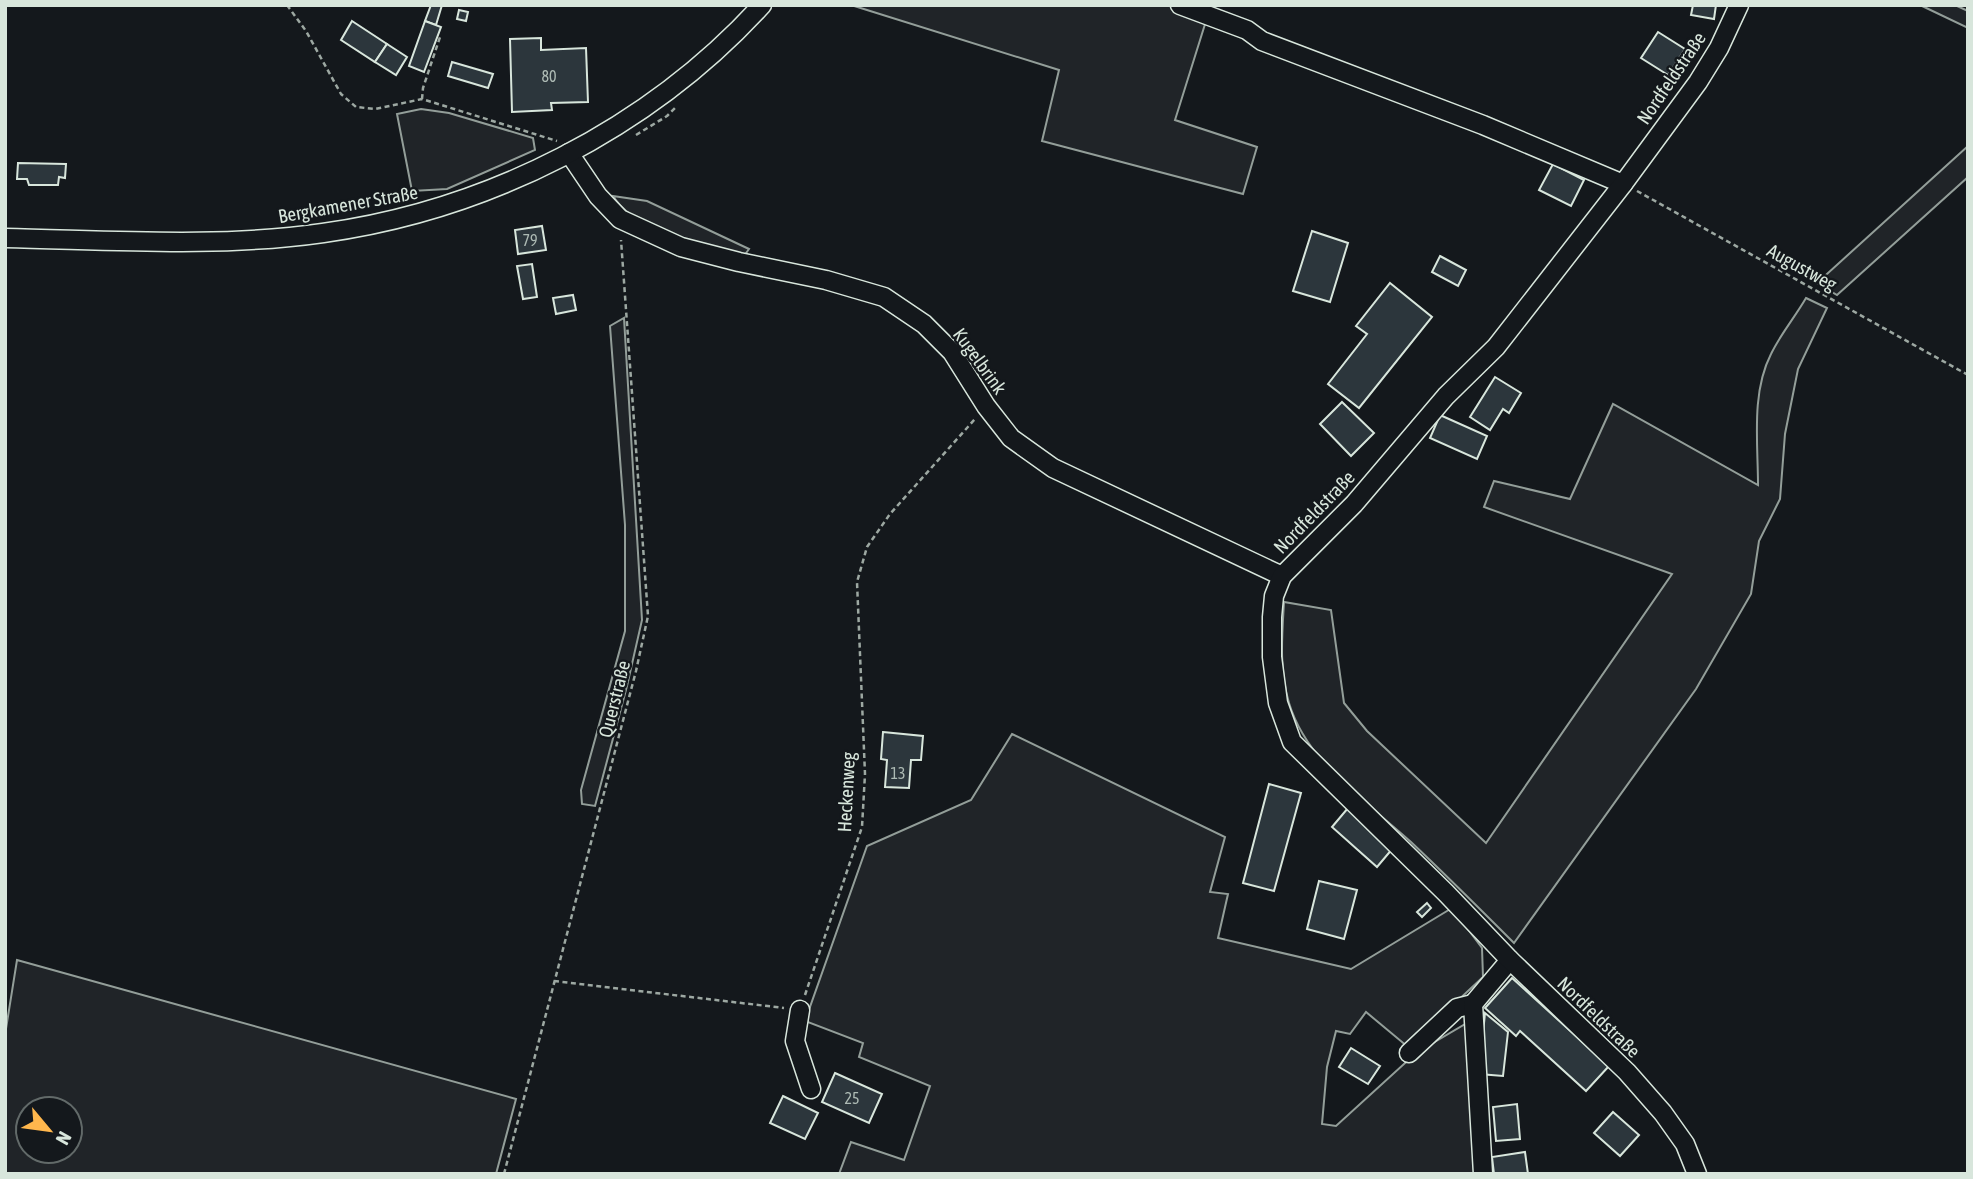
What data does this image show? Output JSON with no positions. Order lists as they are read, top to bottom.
{
  "streets": {
    "street": ["Nordfeldstraße", "Bergkamener Straße", "Kugelbrink"],
    "path": ["Augustweg", "Querstraße", "Heckenweg"]
  },
  "crossings": [
    ["Nordfeldstraße", "Augustweg"],
    ["Nordfeldstraße", "Kugelbrink"],
    ["Bergkamener Straße", "Kugelbrink"],
    ["Kugelbrink", "Querstraße"],
    ["Kugelbrink", "Heckenweg"]
  ],
  "house_numbers": [
    "80",
    "79",
    "13",
    "25"
  ],
  "north": "bottom right"
}
